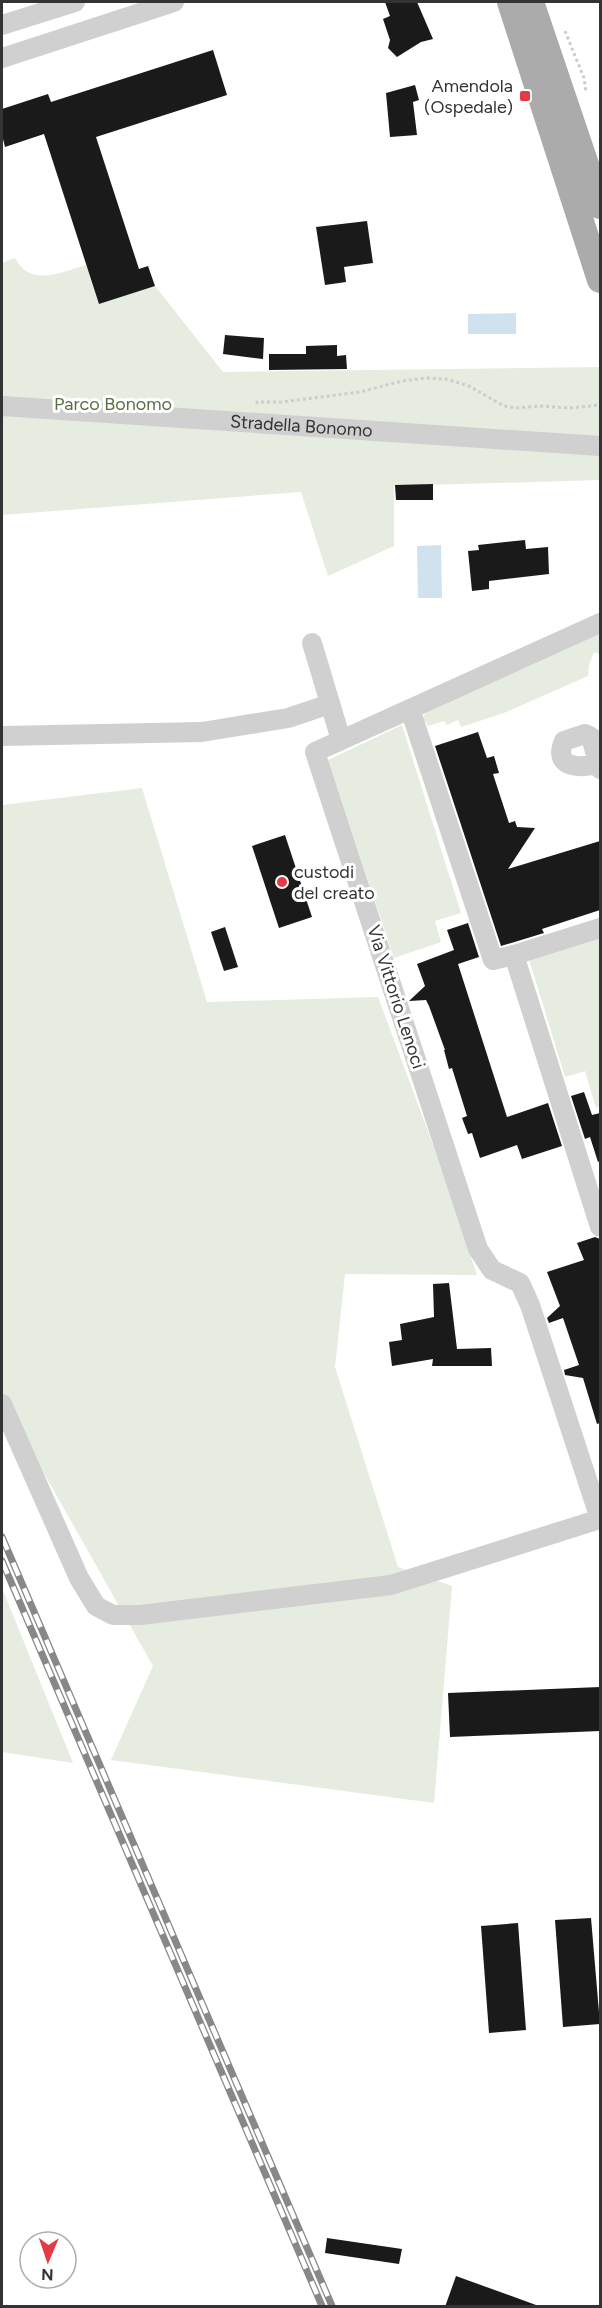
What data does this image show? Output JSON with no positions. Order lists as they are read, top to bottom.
{
  "streets": {
    "street": ["Stradella Bonomo", "Via Vittorio Lenoci"]
  },
  "parks": ["Parco Bonomo"],
  "places": {
    "transit": ["Amendola (Ospedale)"],
    "other": ["custodi del creato"]
  },
  "north": "bottom"
}
